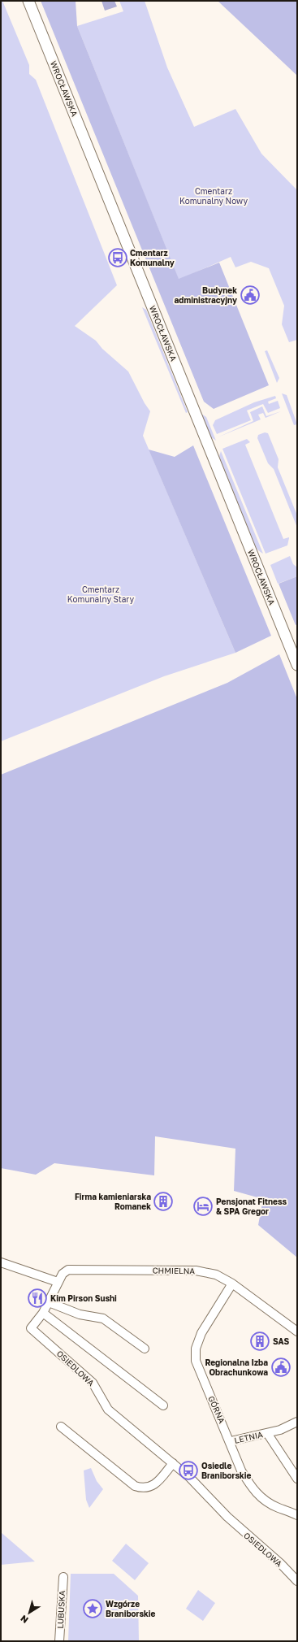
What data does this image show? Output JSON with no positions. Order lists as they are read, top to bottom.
{
  "streets": {
    "main road": ["WROCŁAWSKA"],
    "street": [
      "CHMIELNA",
      "OSIEDLOWA",
      "GÓRNA",
      "LETNIA",
      "LUBUSKA"
    ]
  },
  "crossings": [
    ["CHMIELNA", "OSIEDLOWA"],
    ["CHMIELNA", "GÓRNA"],
    ["GÓRNA", "LETNIA"]
  ],
  "parks": ["Cmentarz Komunalny Nowy", "Cmentarz Komunalny Stary"],
  "places": {
    "bus stop": ["Cmentarz Komunalny", "Osiedle Braniborskie"],
    "public building": ["Budynek administracyjny", "Regionalna Izba Obrachunkowa"],
    "building": ["Firma kamieniarska Romanek", "SAS"],
    "hotel": ["Pensjonat Fitness & SPA Gregor"],
    "restaurant": ["Kim Pirson Sushi"],
    "place": ["Wzgórze Braniborskie"]
  },
  "north": "bottom left"
}
